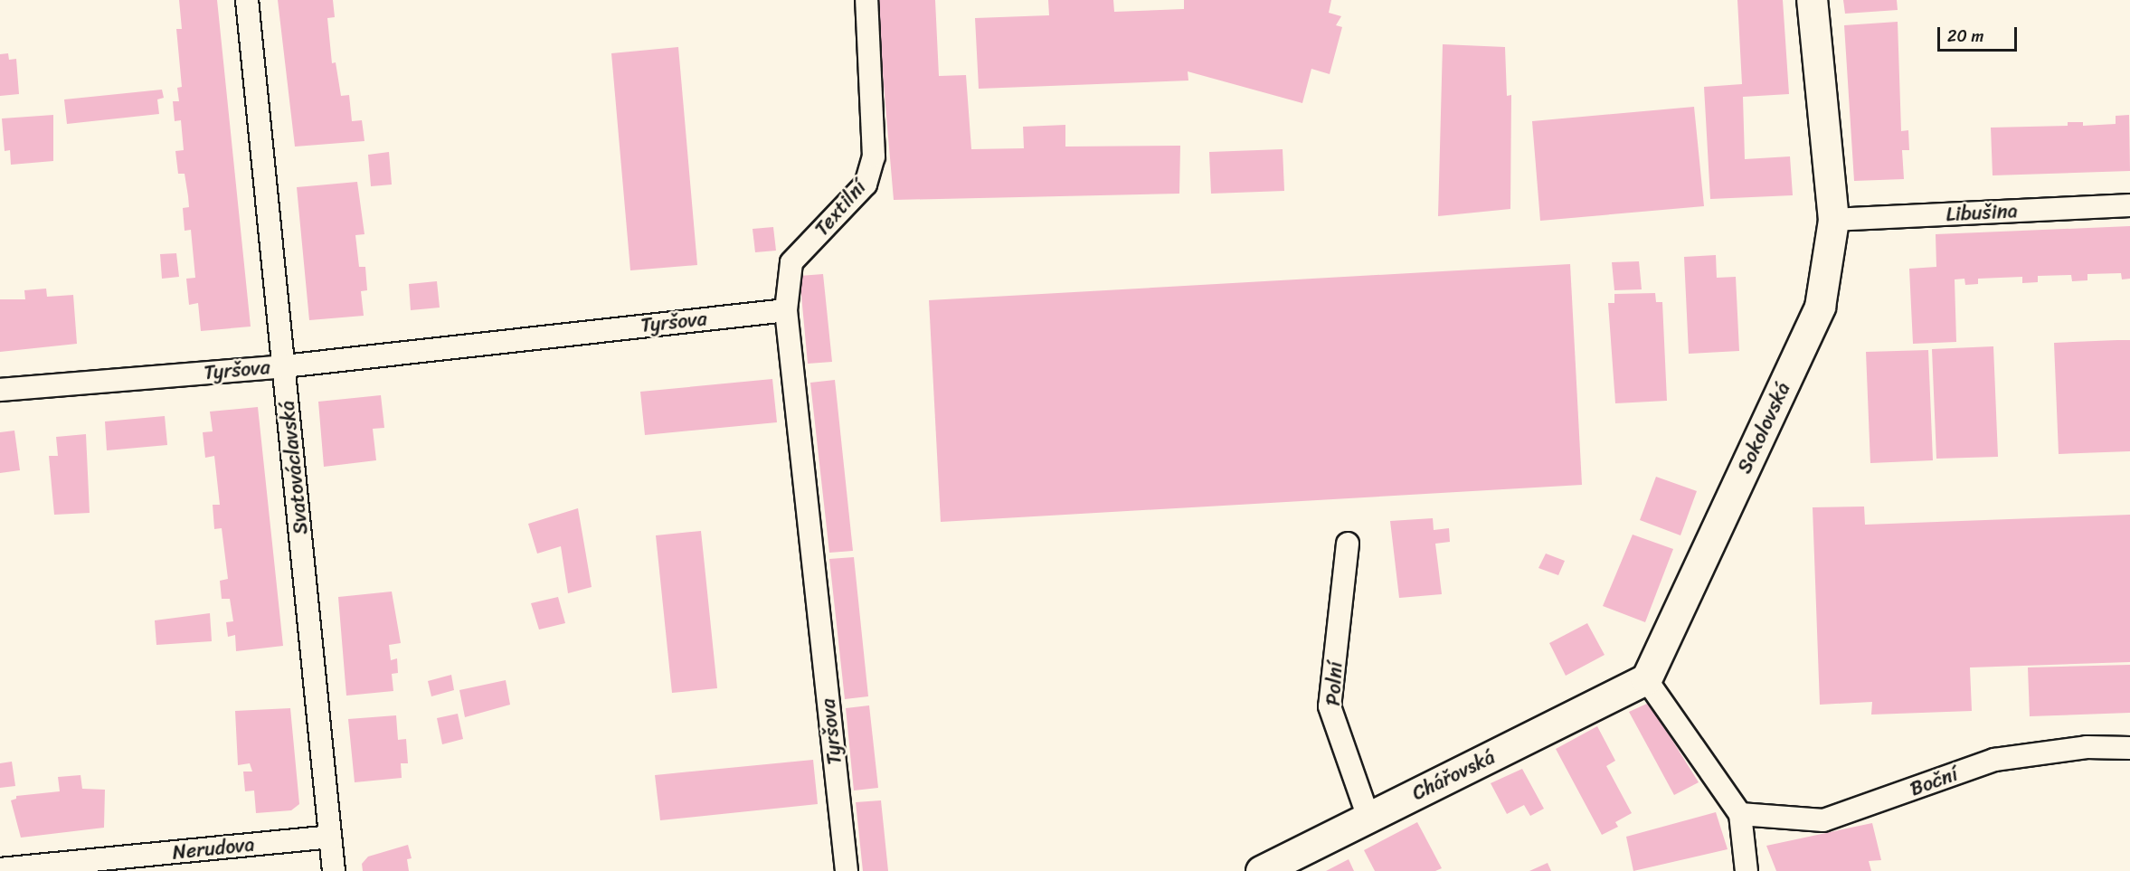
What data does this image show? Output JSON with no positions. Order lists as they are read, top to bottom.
{
  "streets": {
    "street": [
      "Textilní",
      "Libušina",
      "Tyršova",
      "Sokolovská",
      "Svatováclavská",
      "Polní",
      "Chářovská",
      "Boční",
      "Nerudova"
    ]
  },
  "crossings": [
    ["Textilní", "Tyršova"],
    ["Libušina", "Sokolovská"],
    ["Tyršova", "Svatováclavská"],
    ["Sokolovská", "Chářovská"],
    ["Svatováclavská", "Nerudova"],
    ["Polní", "Chářovská"]
  ],
  "scale_bar": "20 m"
}
